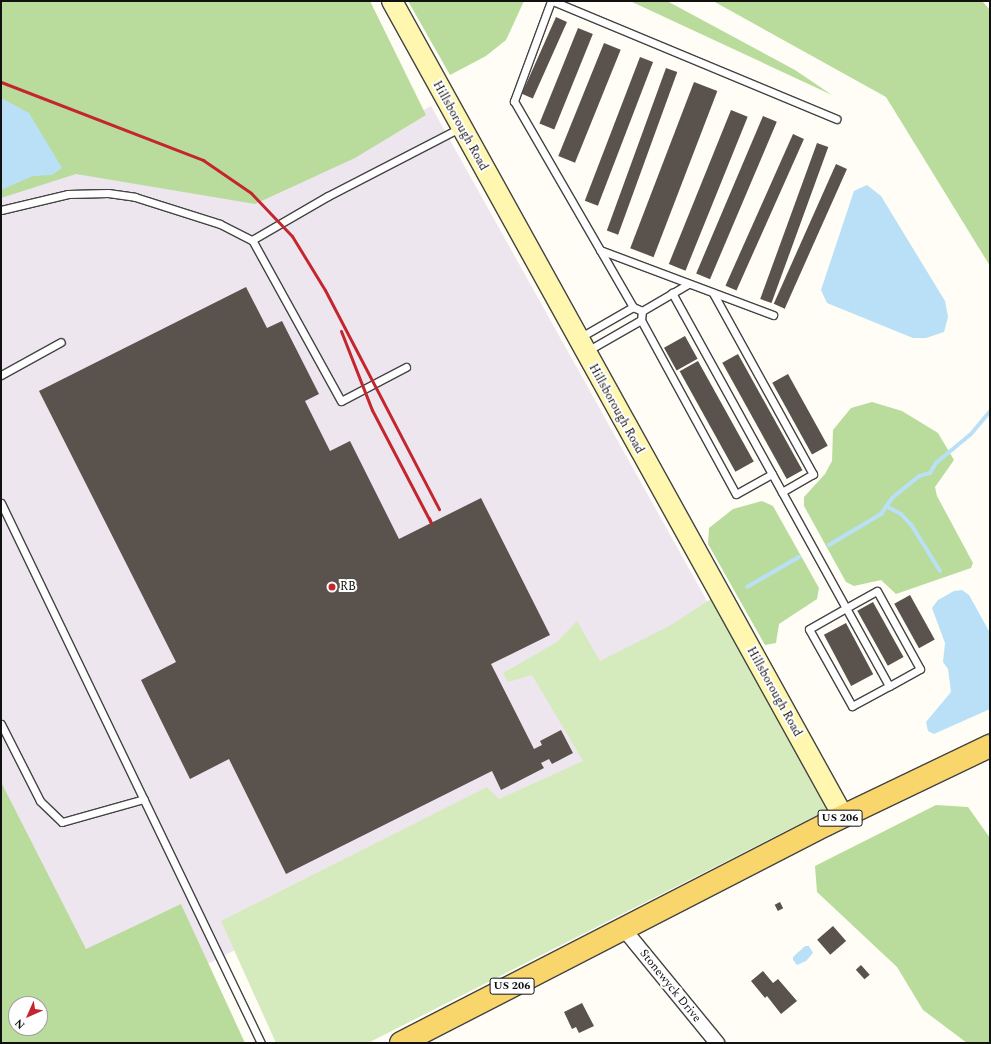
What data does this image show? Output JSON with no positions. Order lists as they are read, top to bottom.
{
  "streets": {
    "main road": ["US 206"],
    "street": ["Hillsborough Road", "Stonewyck Drive"]
  },
  "crossings": [
    ["Hillsborough Road", "US 206"],
    ["US 206", "Stonewyck Drive"]
  ],
  "places": ["RB"],
  "north": "bottom left"
}
